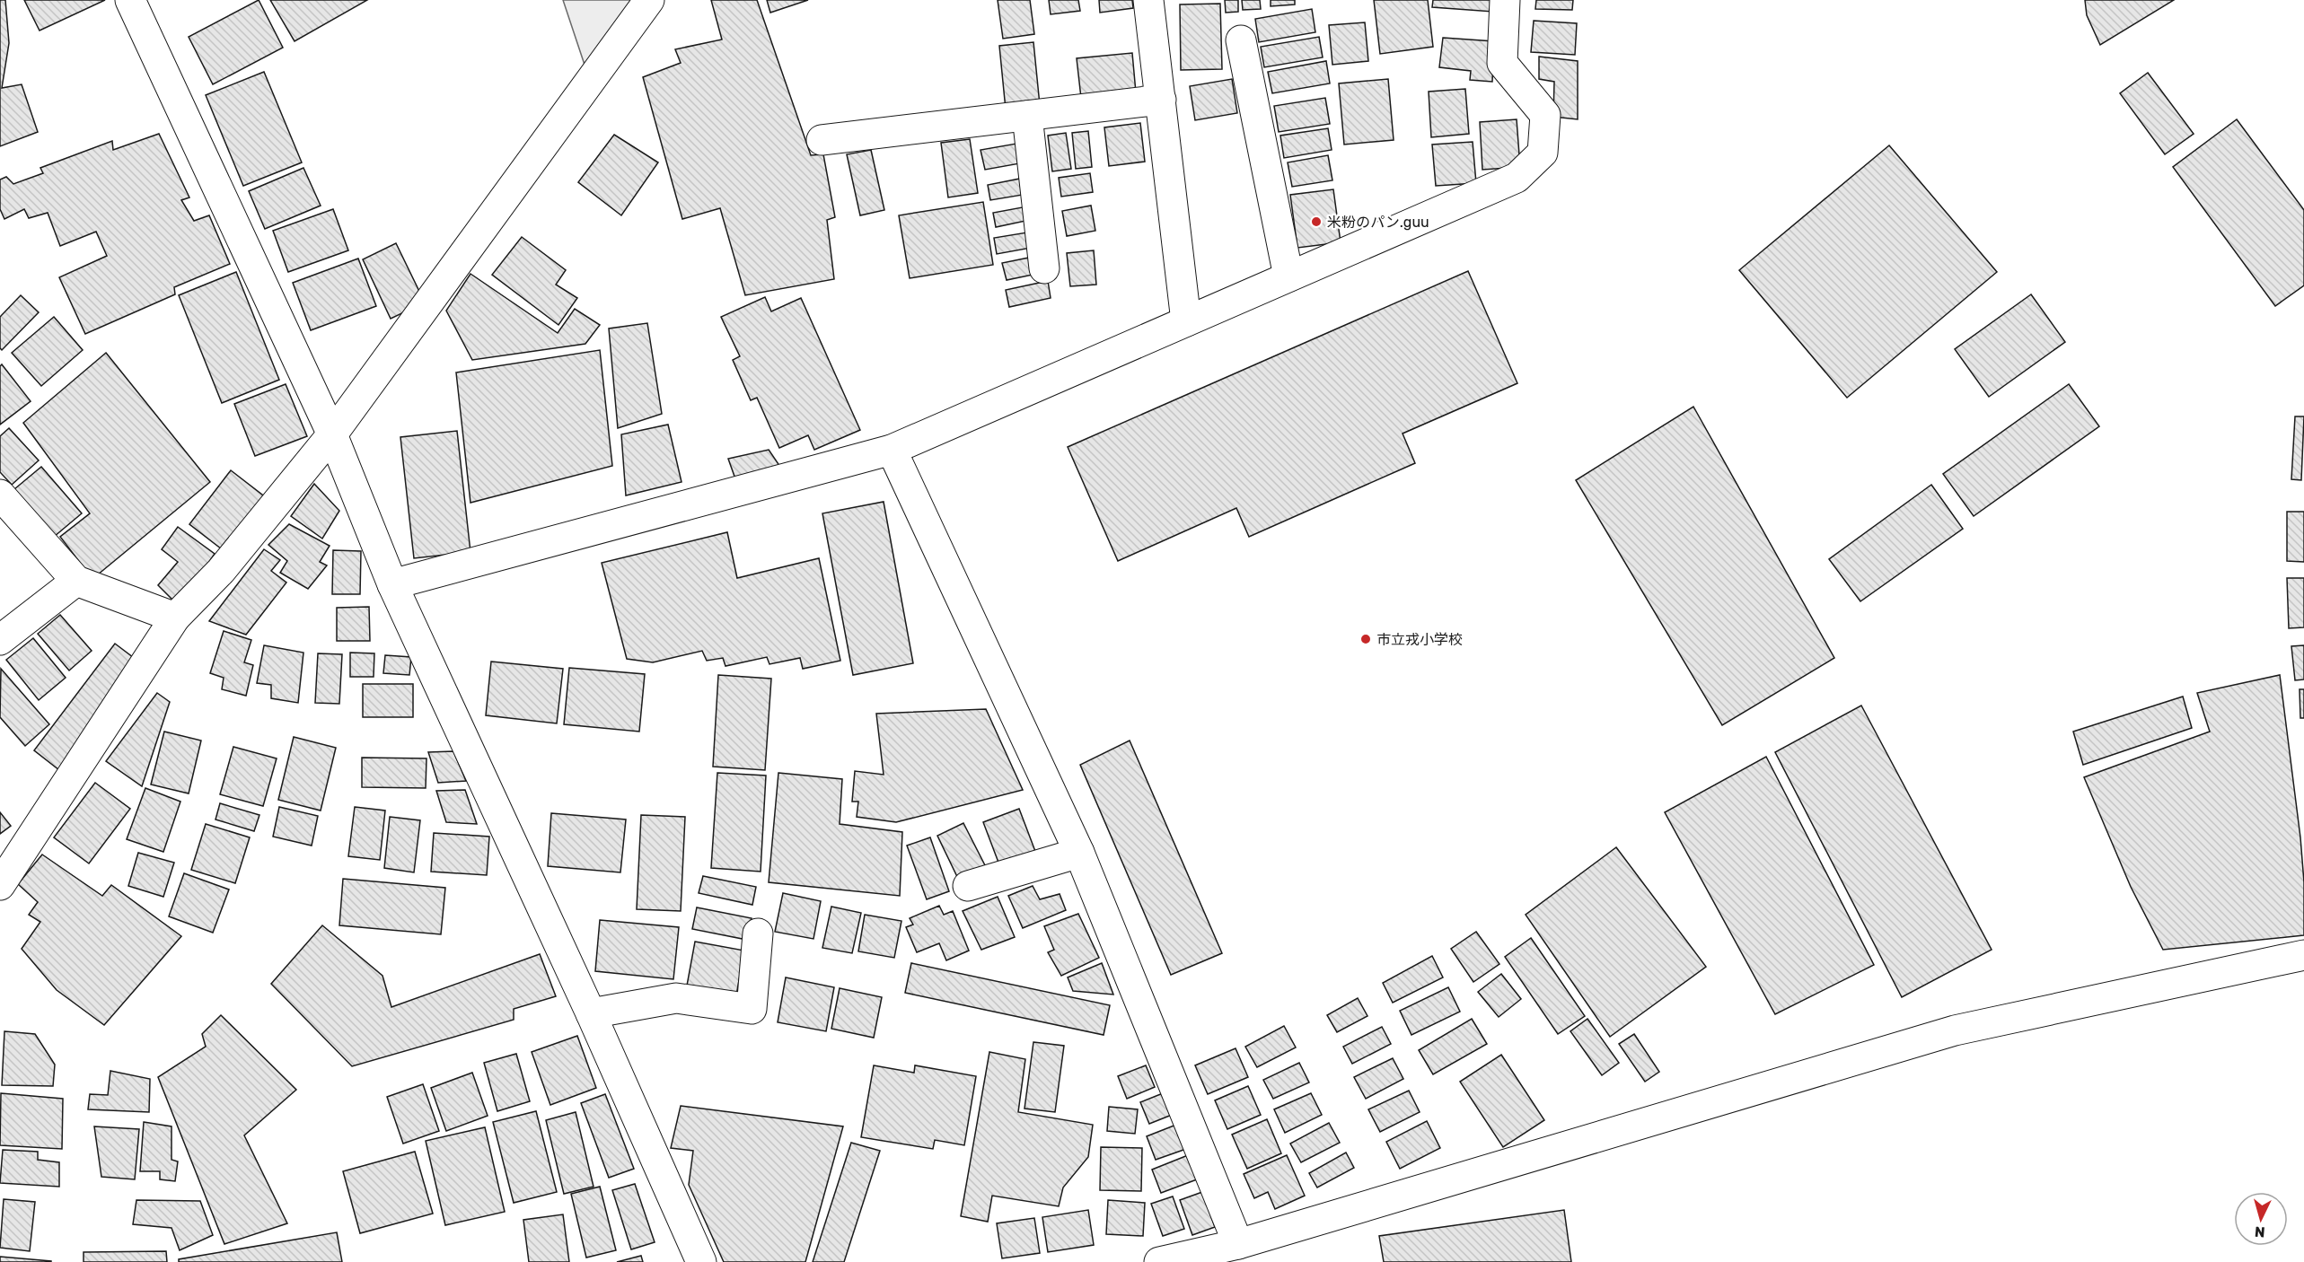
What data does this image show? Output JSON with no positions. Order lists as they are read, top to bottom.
{
  "places": ["米粉のパン.guu", "市立戎小学校"],
  "north": "bottom"
}
